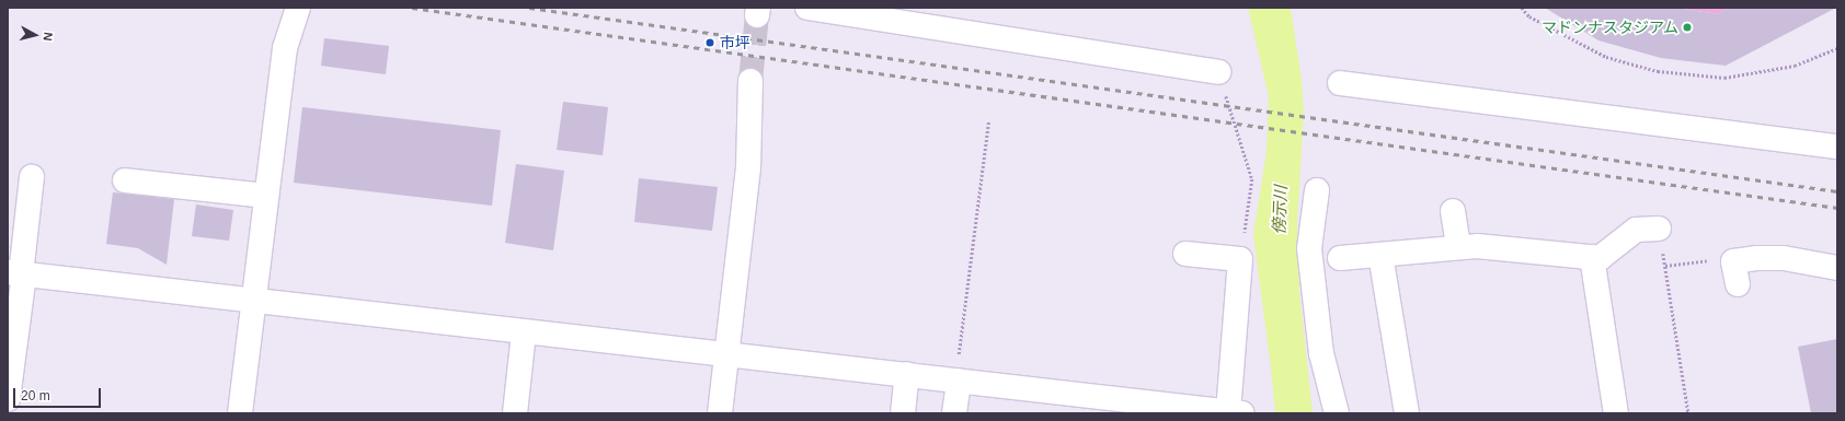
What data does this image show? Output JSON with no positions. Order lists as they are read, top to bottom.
{
  "water": ["傍示川"],
  "places": ["マドンナスタジアム", "市坪"],
  "scale_bar": "20 m",
  "north": "right"
}
